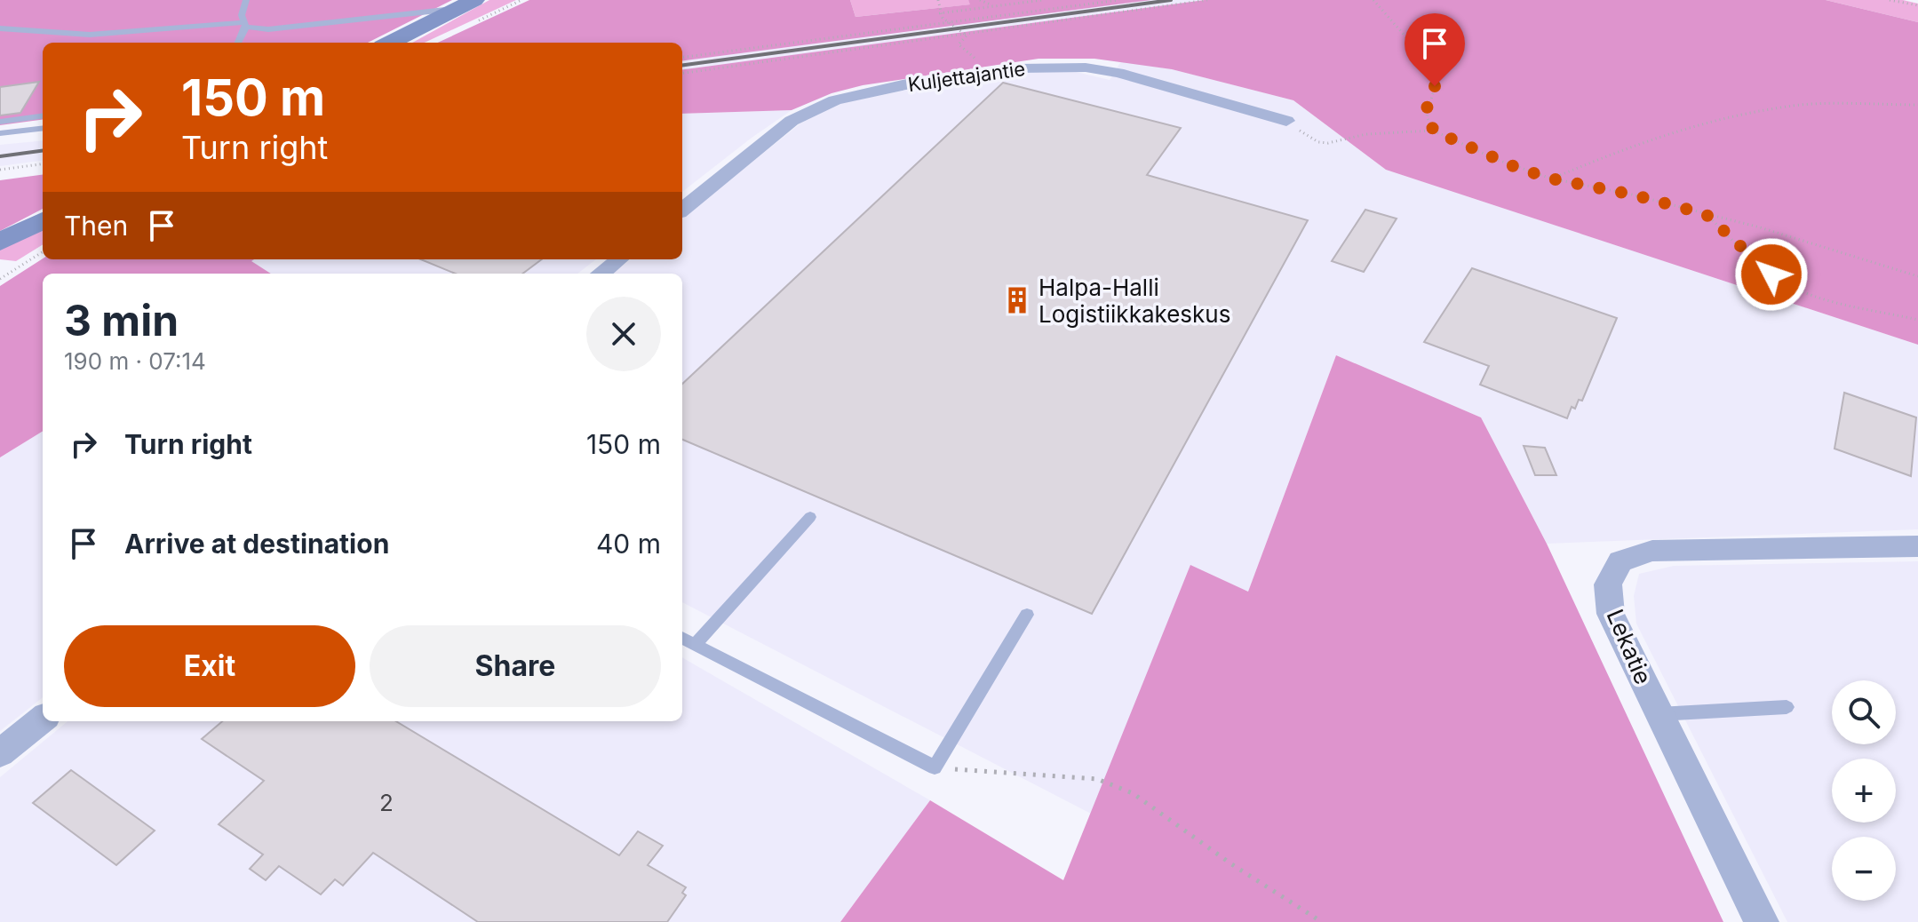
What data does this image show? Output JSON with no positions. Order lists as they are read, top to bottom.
{
  "streets": {
    "street": ["Kuljettajantie", "Lekatie"]
  },
  "places": {
    "building": ["Halpa-Halli Logistiikkakeskus"]
  },
  "house_numbers": ["2"],
  "page": {
    "turn": ["150 m", "Turn right"],
    "then": "Then",
    "heading": ["3 min", "190 m · 07:14"],
    "list": [
      {
        "name": "Turn right",
        "value": "150 m"
      },
      {
        "name": "Arrive at destination",
        "value": "40 m"
      }
    ],
    "buttons": ["Exit", "Share"],
    "map_buttons": ["+", "−"]
  }
}
